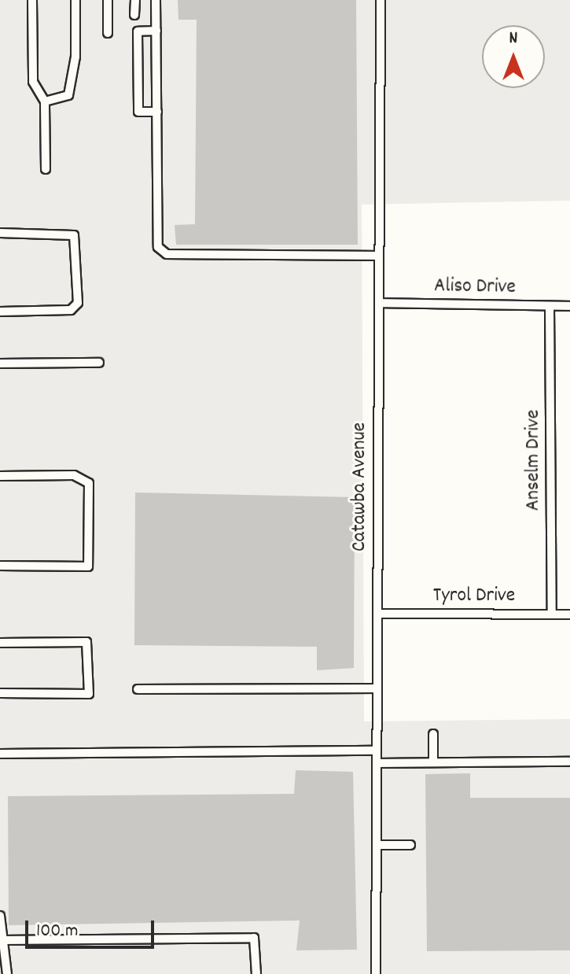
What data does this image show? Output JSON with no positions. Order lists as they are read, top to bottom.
{
  "streets": {
    "street": [
      "Aliso Drive",
      "Anselm Drive",
      "Catawba Avenue",
      "Tyrol Drive"
    ]
  },
  "crossings": [
    ["Aliso Drive", "Anselm Drive"],
    ["Aliso Drive", "Catawba Avenue"],
    ["Anselm Drive", "Tyrol Drive"],
    ["Catawba Avenue", "Tyrol Drive"]
  ],
  "scale_bar": "100 m",
  "north": "top"
}
